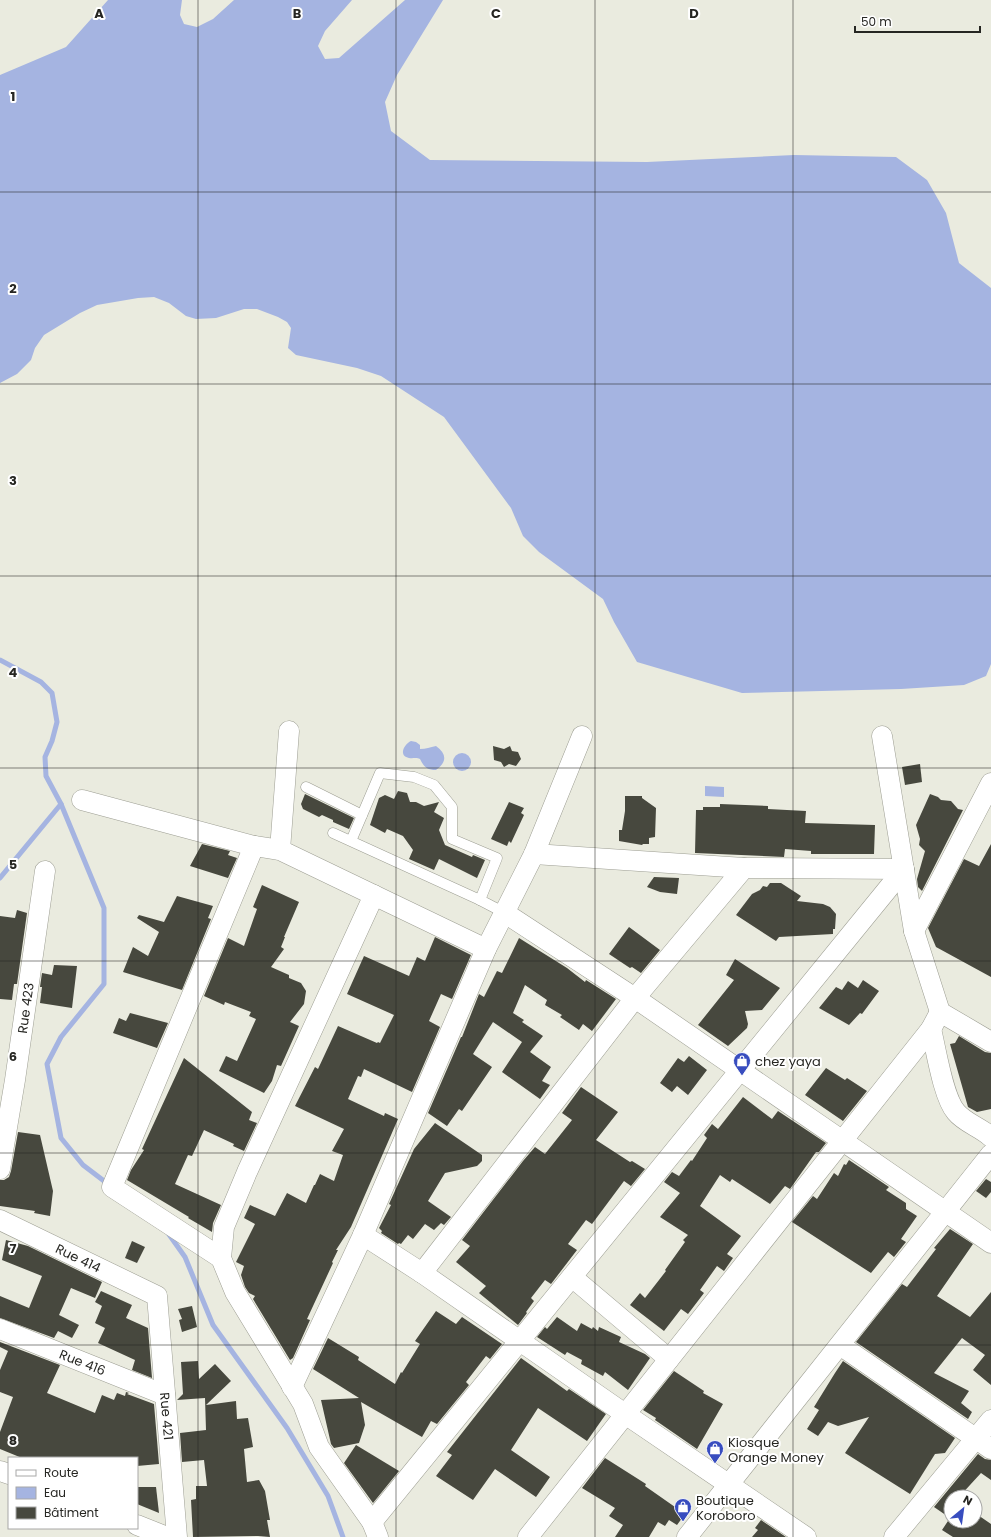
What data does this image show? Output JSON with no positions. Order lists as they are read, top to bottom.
{
  "streets": {
    "street": [
      "Rue 423",
      "Rue 414",
      "Rue 416",
      "Rue 421"
    ]
  },
  "crossings": [
    ["Rue 414", "Rue 421"],
    ["Rue 416", "Rue 421"]
  ],
  "places": {
    "shop": ["chez yaya", "Kiosque Orange Money", "Boutique Koroboro"]
  },
  "legend": ["Route", "Eau", "Bâtiment"],
  "scale_bar": "50 m",
  "north": "top right",
  "grid": {
    "columns": [
      "A",
      "B",
      "C",
      "D"
    ],
    "rows": [
      "1",
      "2",
      "3",
      "4",
      "5",
      "6",
      "7",
      "8"
    ]
  }
}
